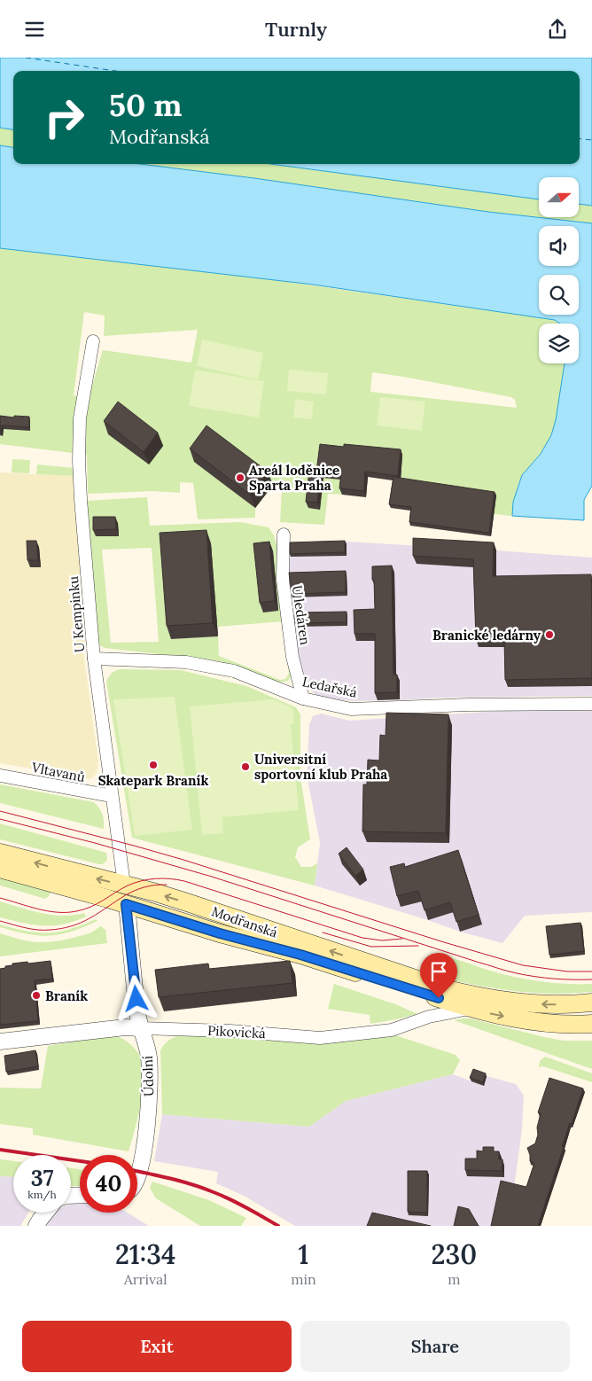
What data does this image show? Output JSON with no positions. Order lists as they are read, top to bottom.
{
  "streets": {
    "main road": ["Modřanská"],
    "street": [
      "U Kempinku",
      "U ledáren",
      "Ledařská",
      "Vltavanů",
      "Pikovická",
      "Údolní"
    ]
  },
  "crossings": [
    ["U Kempinku", "Ledařská"],
    ["U Kempinku", "Vltavanů"],
    ["U Kempinku", "Modřanská"],
    ["U ledáren", "Ledařská"],
    ["Modřanská", "Pikovická"],
    ["Modřanská", "Údolní"],
    ["Pikovická", "Údolní"]
  ],
  "places": [
    "Areál loděnice Sparta Praha",
    "Branické ledárny",
    "Skatepark Braník",
    "Universitní sportovní klub Praha",
    "Braník"
  ],
  "north": "right",
  "page": {
    "header": "Turnly",
    "turn": ["50 m", "Modřanská"],
    "speed": "37 km/h",
    "limit": "40",
    "eta": [
      "21:34",
      "Arrival",
      "1",
      "min",
      "230",
      "m"
    ],
    "buttons": ["Exit", "Share"]
  }
}
